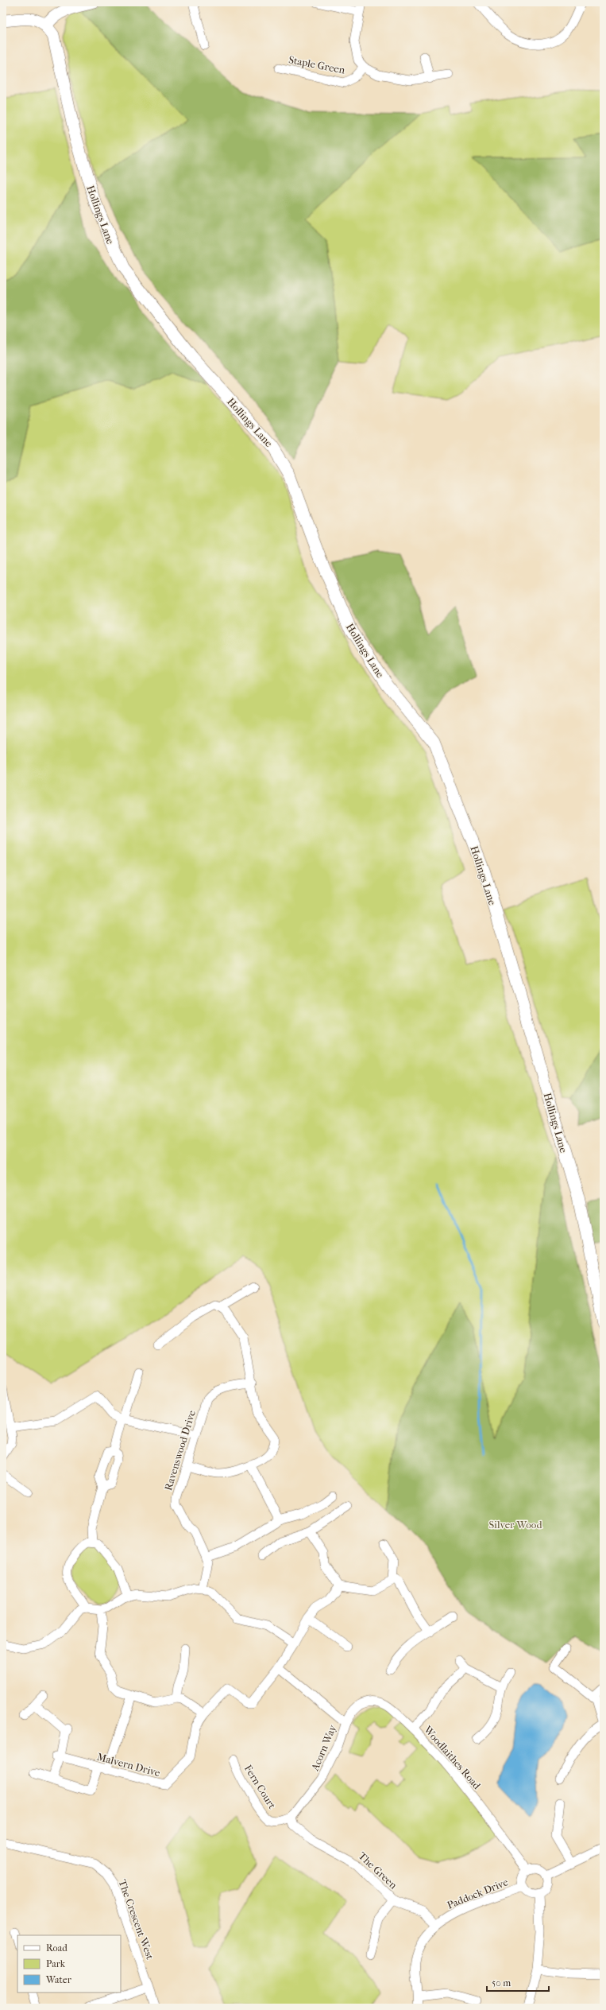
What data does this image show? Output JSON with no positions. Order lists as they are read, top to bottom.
{
  "streets": {
    "street": [
      "Staple Green",
      "Hollings Lane",
      "Ravenswood Drive",
      "Acorn Way",
      "Woodlaithes Road",
      "Malvern Drive",
      "Fern Court",
      "The Green",
      "Paddock Drive",
      "The Crescent West"
    ]
  },
  "crossings": [
    ["Acorn Way", "Woodlaithes Road"],
    ["Acorn Way", "Fern Court"],
    ["Acorn Way", "The Green"],
    ["Woodlaithes Road", "Paddock Drive"],
    ["Fern Court", "The Green"],
    ["The Green", "Paddock Drive"]
  ],
  "parks": ["Silver Wood"],
  "legend": ["Road", "Park", "Water"],
  "scale_bar": "50 m"
}
